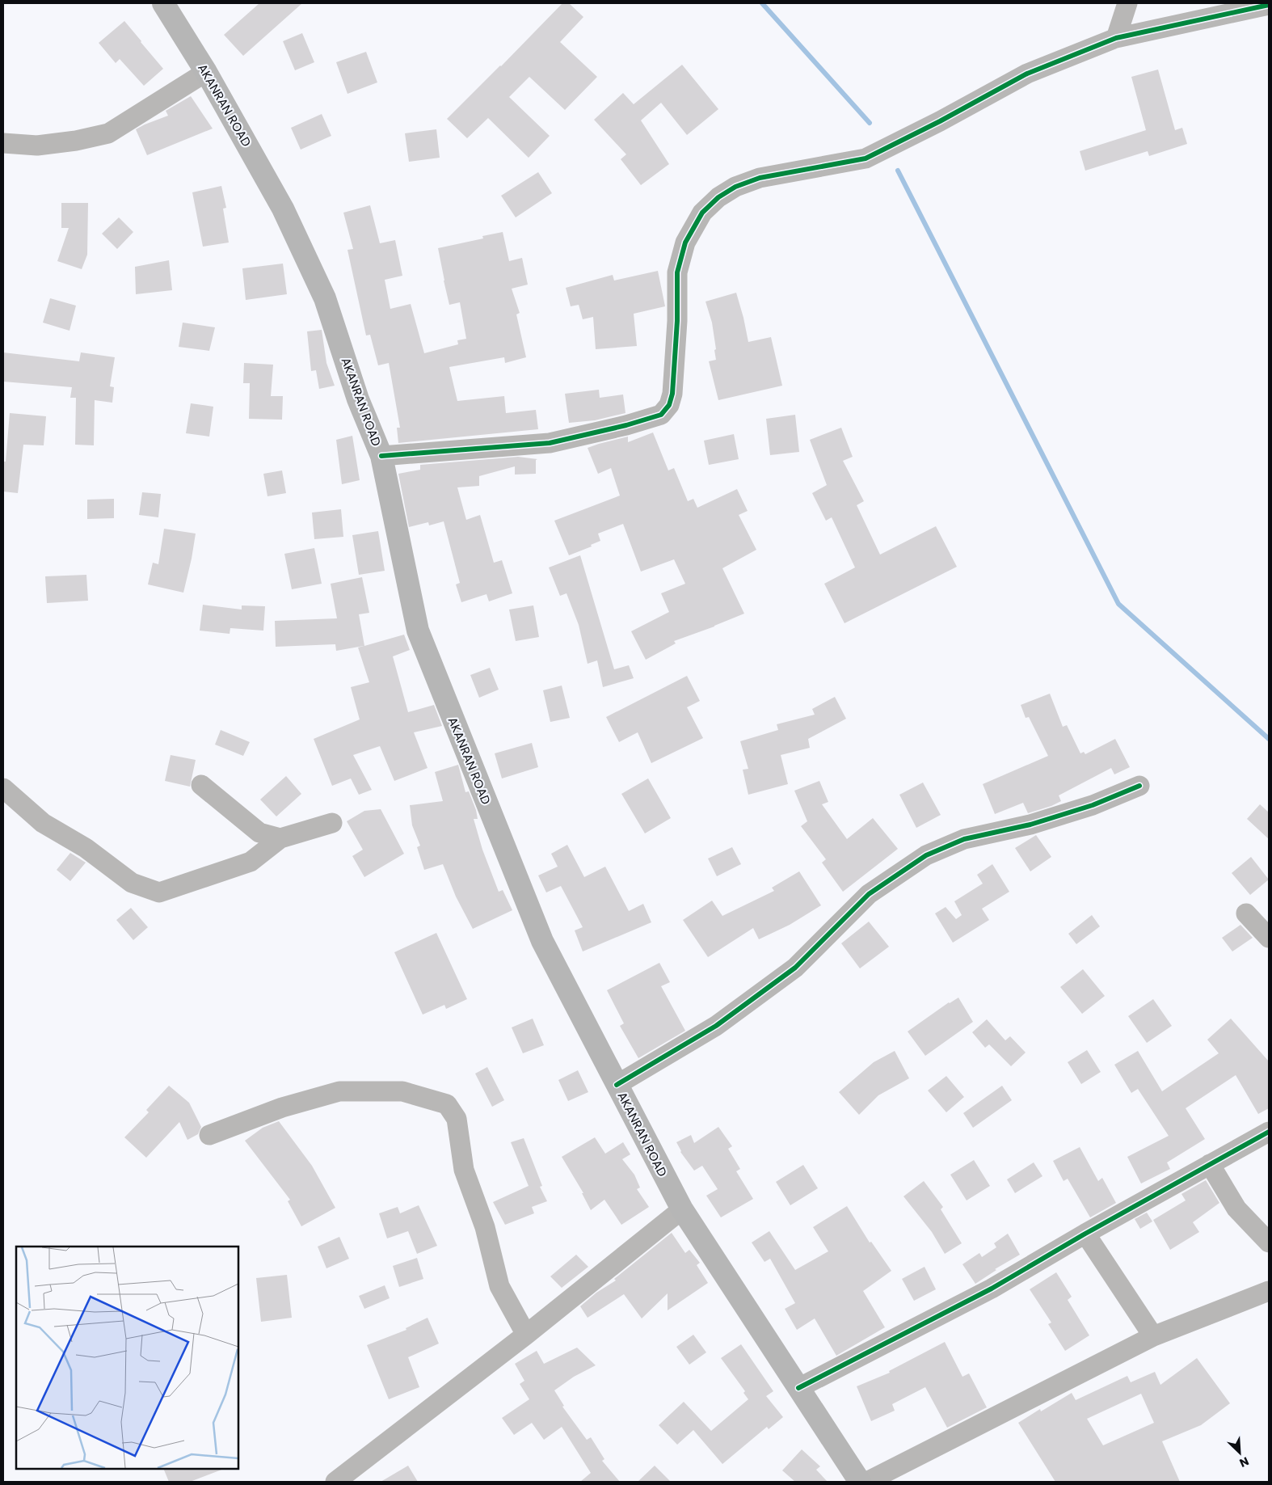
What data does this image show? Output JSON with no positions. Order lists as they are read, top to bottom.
{
  "streets": {
    "main road": ["AKANRAN ROAD"]
  },
  "north": "bottom right"
}
